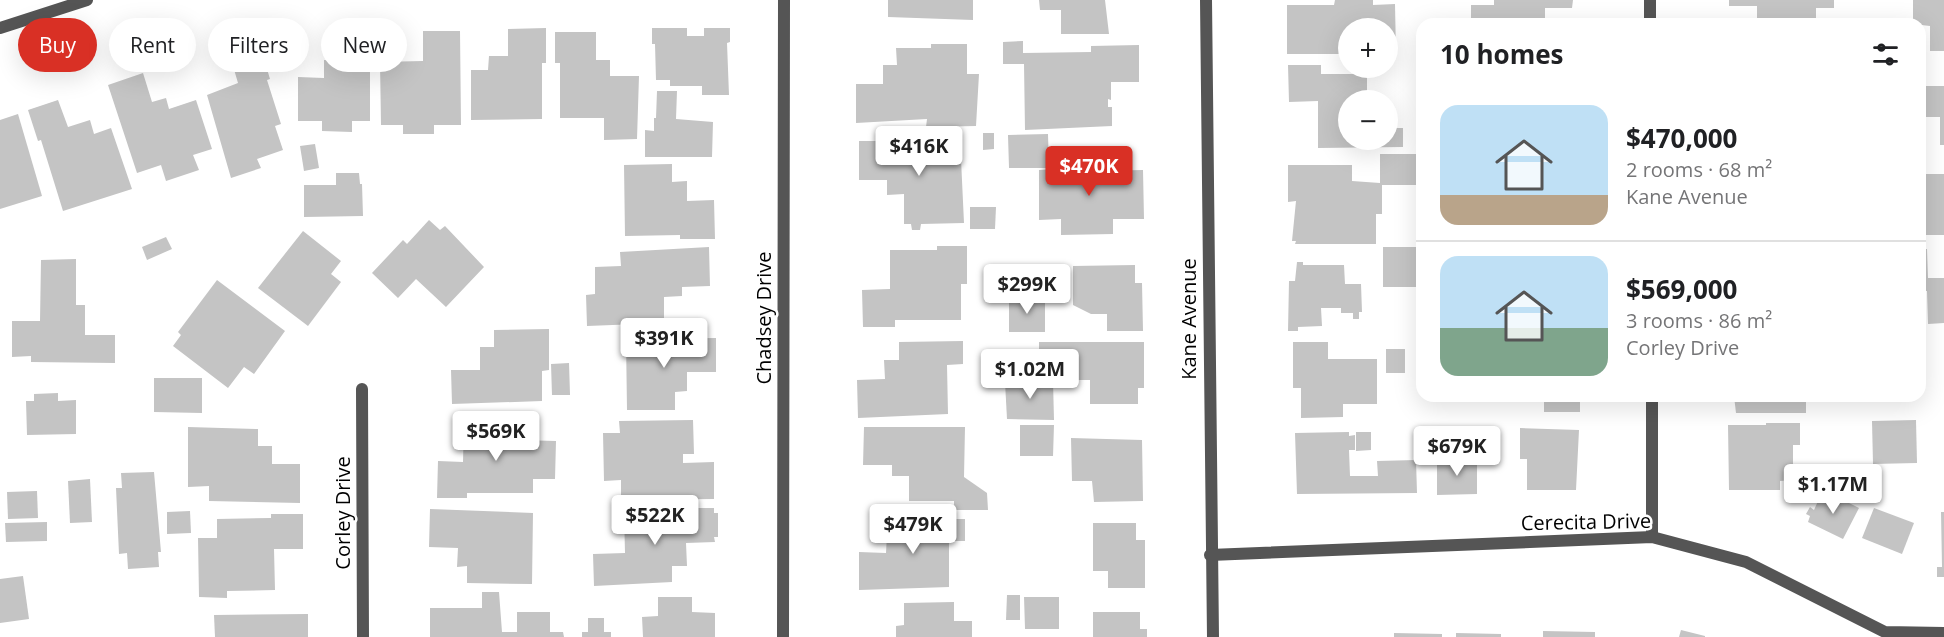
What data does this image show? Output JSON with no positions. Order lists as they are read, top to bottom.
{
  "streets": {
    "street": [
      "Chadsey Drive",
      "Kane Avenue",
      "Corley Drive",
      "Cerecita Drive"
    ]
  },
  "crossings": [
    ["Kane Avenue", "Cerecita Drive"]
  ],
  "page": {
    "map_buttons": ["+", "−"],
    "chip": [
      "Buy",
      "Rent",
      "Filters",
      "New"
    ],
    "heading": "10 homes",
    "list": [
      {
        "name": "$470,000",
        "note": "2 rooms · 68 m² · Kane Avenue"
      },
      {
        "name": "$569,000",
        "note": "3 rooms · 86 m² · Corley Drive"
      }
    ],
    "price": [
      "$416K",
      "$470K",
      "$299K",
      "$391K",
      "$1.02M",
      "$569K",
      "$679K",
      "$1.17M",
      "$522K",
      "$479K"
    ]
  }
}
